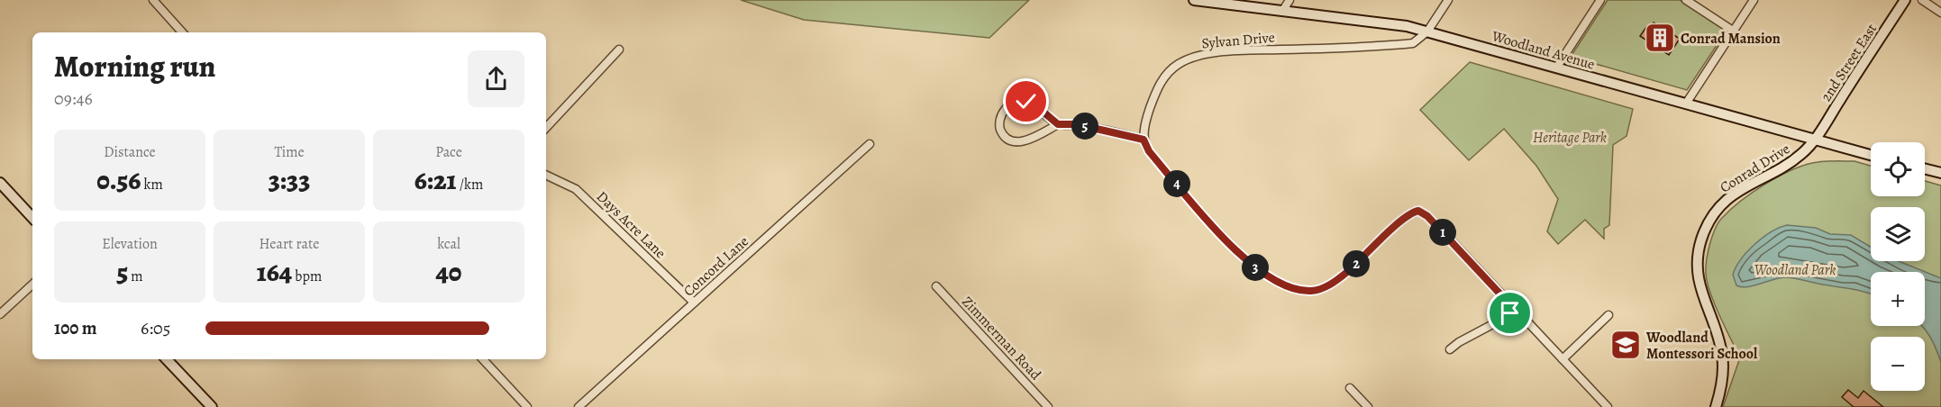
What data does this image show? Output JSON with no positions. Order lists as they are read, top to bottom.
{
  "streets": {
    "street": [
      "Sylvan Drive",
      "Woodland Avenue",
      "2nd Street East",
      "Conrad Drive",
      "Days Acre Lane",
      "Concord Lane",
      "Zimmerman Road"
    ]
  },
  "crossings": [
    ["Sylvan Drive", "Woodland Avenue"],
    ["Woodland Avenue", "2nd Street East"],
    ["Woodland Avenue", "Conrad Drive"],
    ["2nd Street East", "Conrad Drive"],
    ["Days Acre Lane", "Concord Lane"]
  ],
  "parks": ["Heritage Park", "Woodland Park"],
  "places": {
    "building": ["Conrad Mansion"],
    "school or university": ["Woodland Montessori School"]
  },
  "page": {
    "heading": ["Morning run", "09:46"],
    "pins": [
      "5",
      "4",
      "1",
      "2",
      "3"
    ],
    "stats": [
      ["Distance", "0.56 km"],
      ["Time", "3:33"],
      ["Pace", "6:21 /km"],
      ["Elevation", "5 m"],
      ["Heart rate", "164 bpm"],
      ["kcal", "40"]
    ],
    "map_buttons": ["+", "−"],
    "list": [
      {
        "name": "100 m",
        "note": "6:05"
      }
    ]
  }
}
